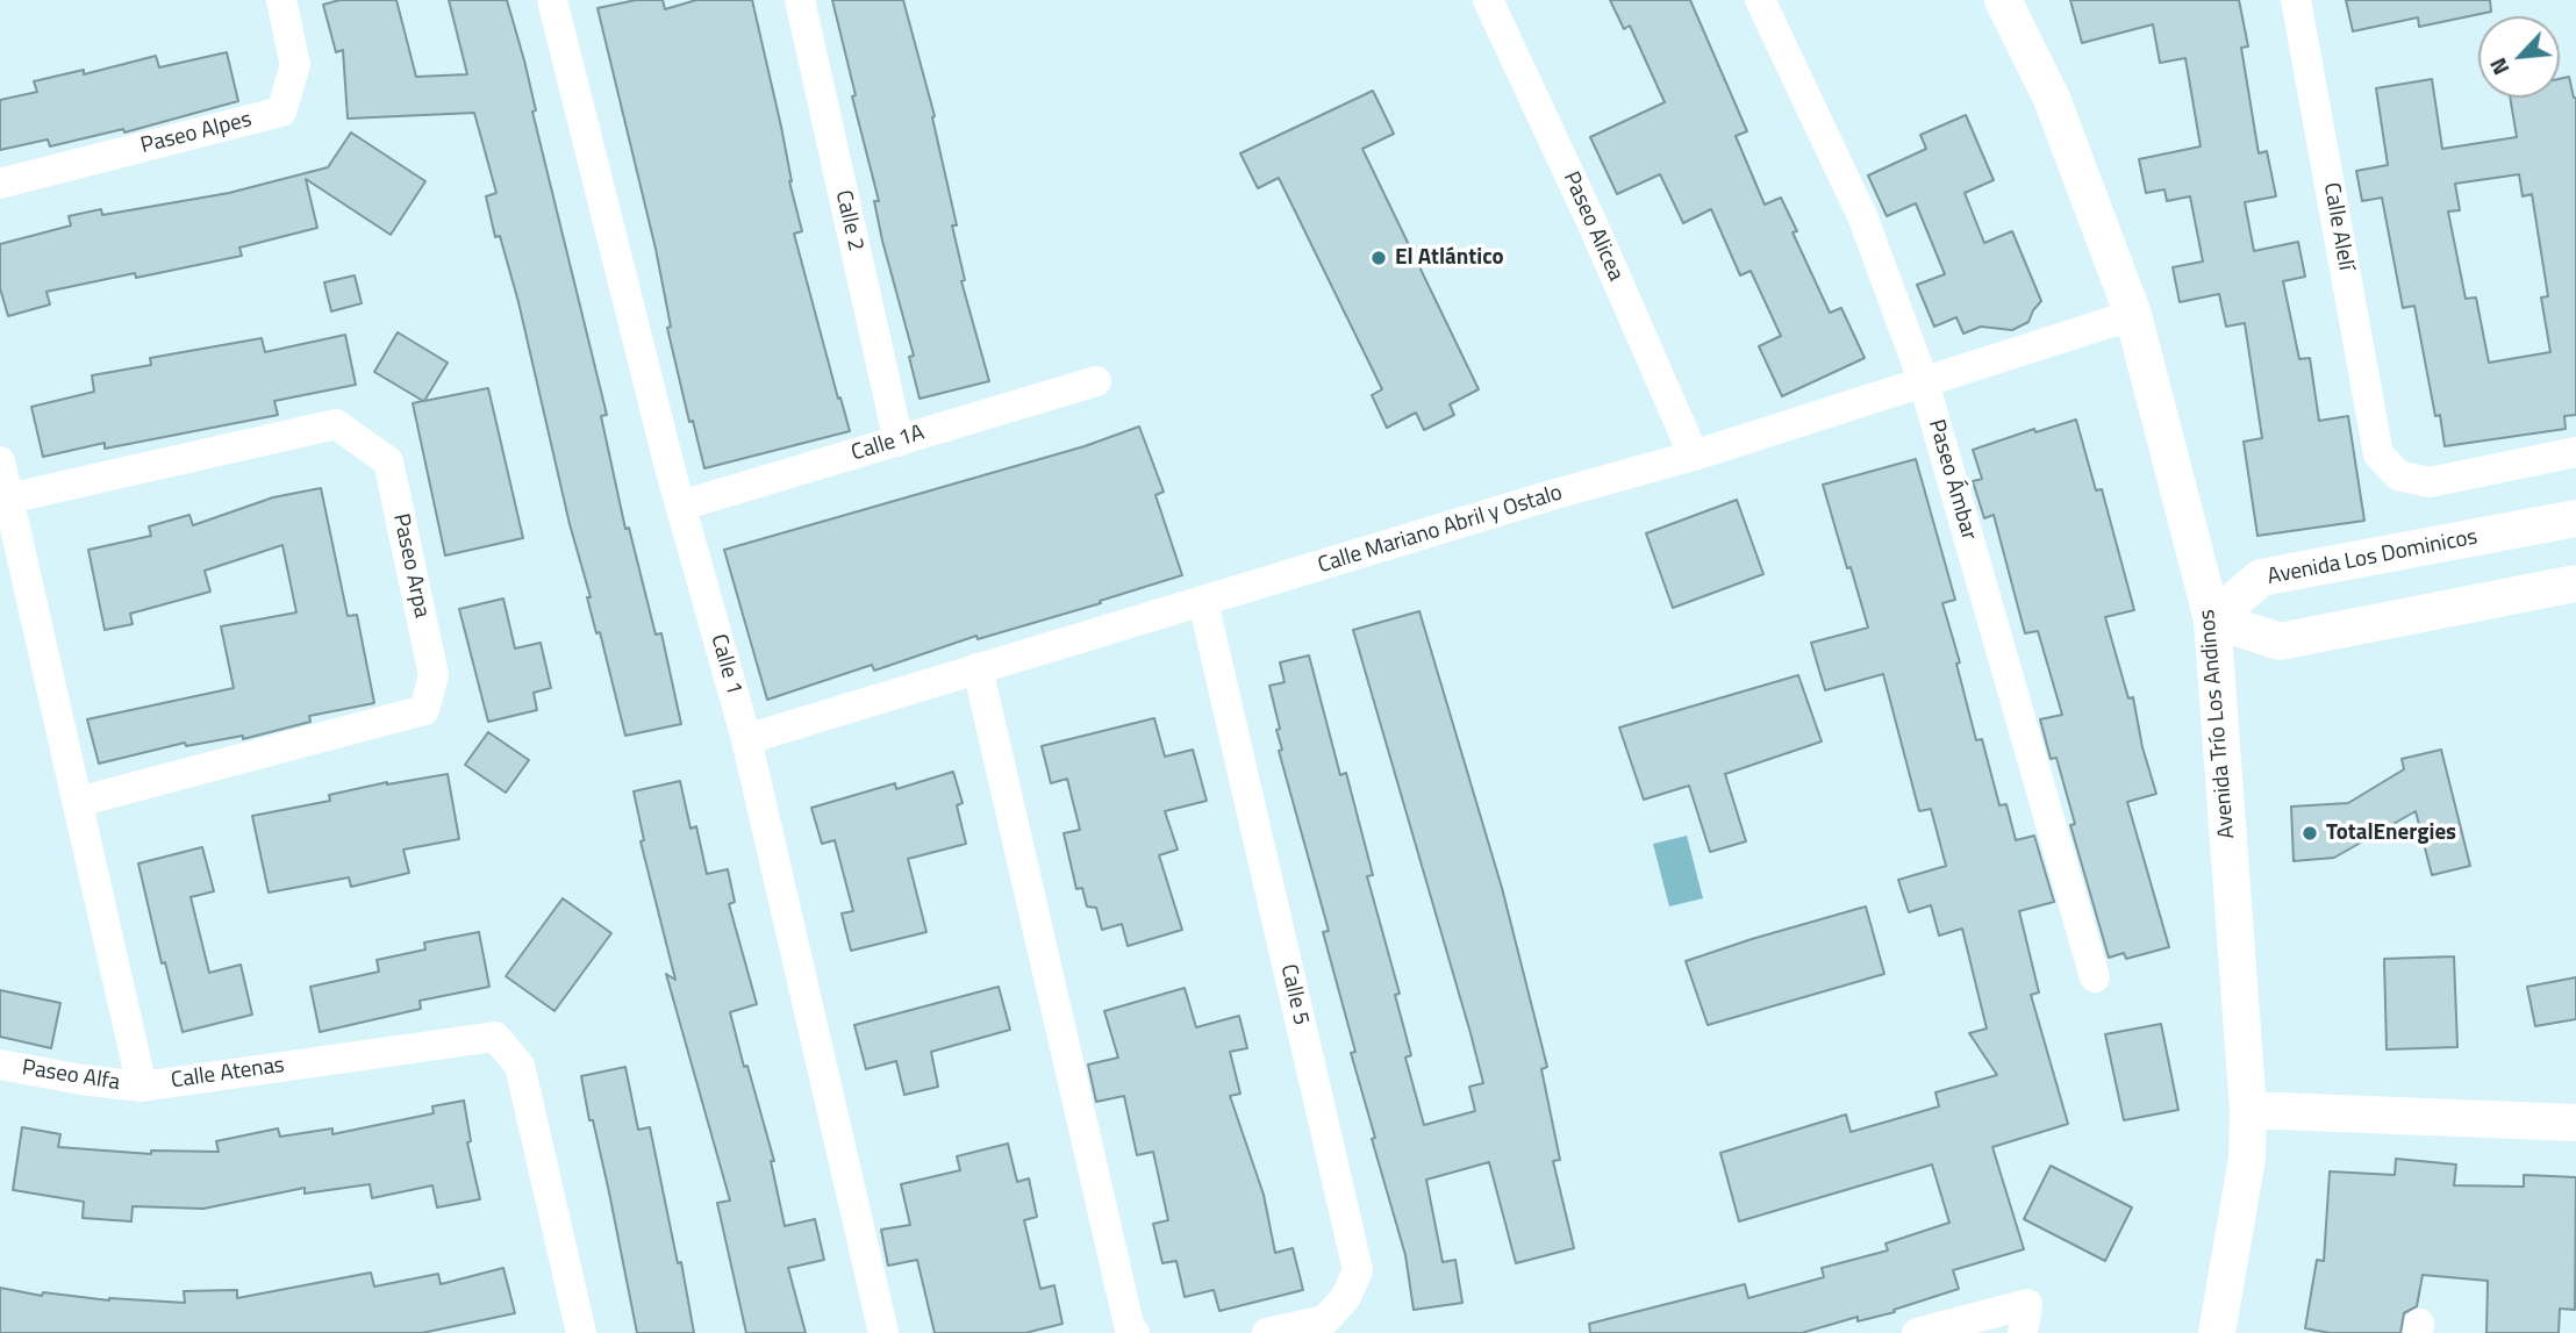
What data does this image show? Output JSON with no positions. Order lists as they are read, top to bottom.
{
  "streets": {
    "street": [
      "Paseo Alpes",
      "Calle 2",
      "Paseo Alicea",
      "Calle Alelí",
      "Calle 1A",
      "Paseo Ámbar",
      "Calle Mariano Abril y Ostalo",
      "Avenida Los Dominicos",
      "Paseo Arpa",
      "Calle 1",
      "Avenida Trío Los Andinos",
      "Calle 5",
      "Calle Atenas",
      "Paseo Alfa"
    ]
  },
  "crossings": [
    ["Calle 2", "Calle 1A"],
    ["Paseo Alicea", "Calle Mariano Abril y Ostalo"],
    ["Calle 1A", "Calle 1"],
    ["Paseo Ámbar", "Calle Mariano Abril y Ostalo"],
    ["Calle Mariano Abril y Ostalo", "Calle 1"],
    ["Calle Mariano Abril y Ostalo", "Avenida Trío Los Andinos"],
    ["Calle Mariano Abril y Ostalo", "Calle 5"],
    ["Avenida Los Dominicos", "Avenida Trío Los Andinos"],
    ["Paseo Arpa", "Calle Atenas"],
    ["Calle Atenas", "Paseo Alfa"]
  ],
  "places": ["El Atlántico", "TotalEnergies"],
  "north": "bottom left"
}
